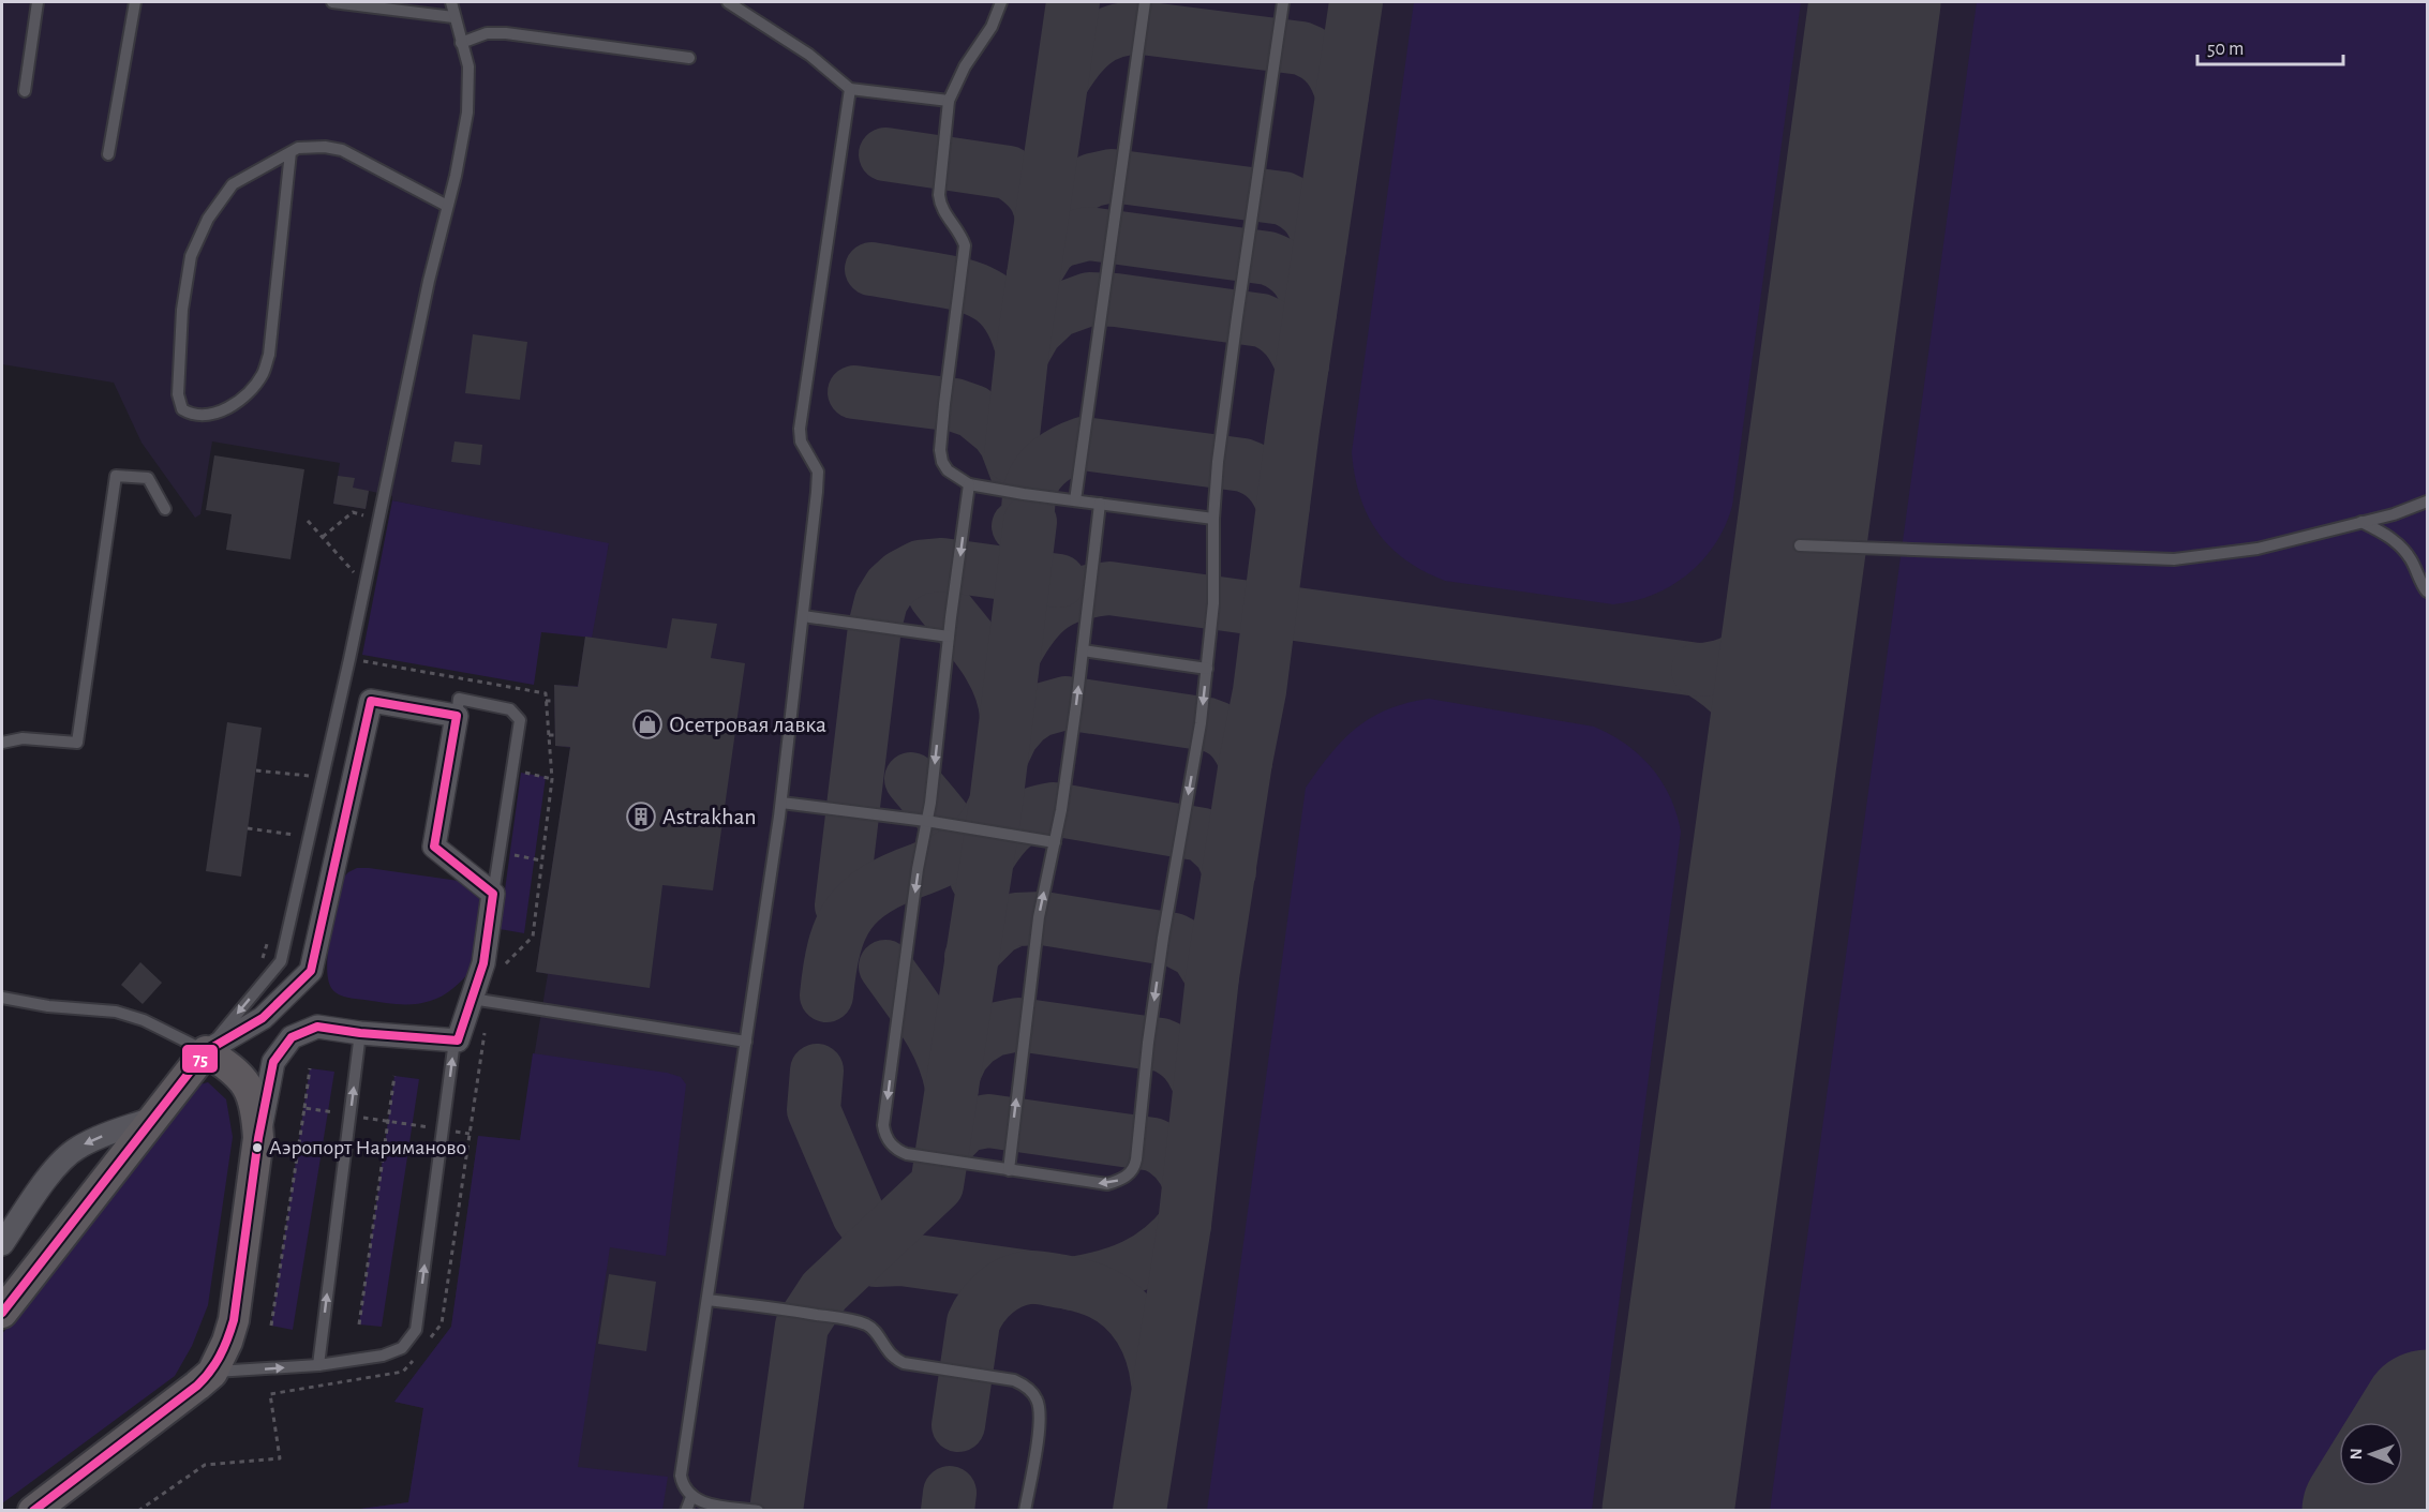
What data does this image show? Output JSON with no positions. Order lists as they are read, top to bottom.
{
  "places": {
    "shop": ["Осетровая лавка"],
    "building": ["Astrakhan"],
    "other": ["Аэропорт Нариманово"]
  },
  "lines": ["transit line 75"],
  "scale_bar": "50 m",
  "north": "left"
}
